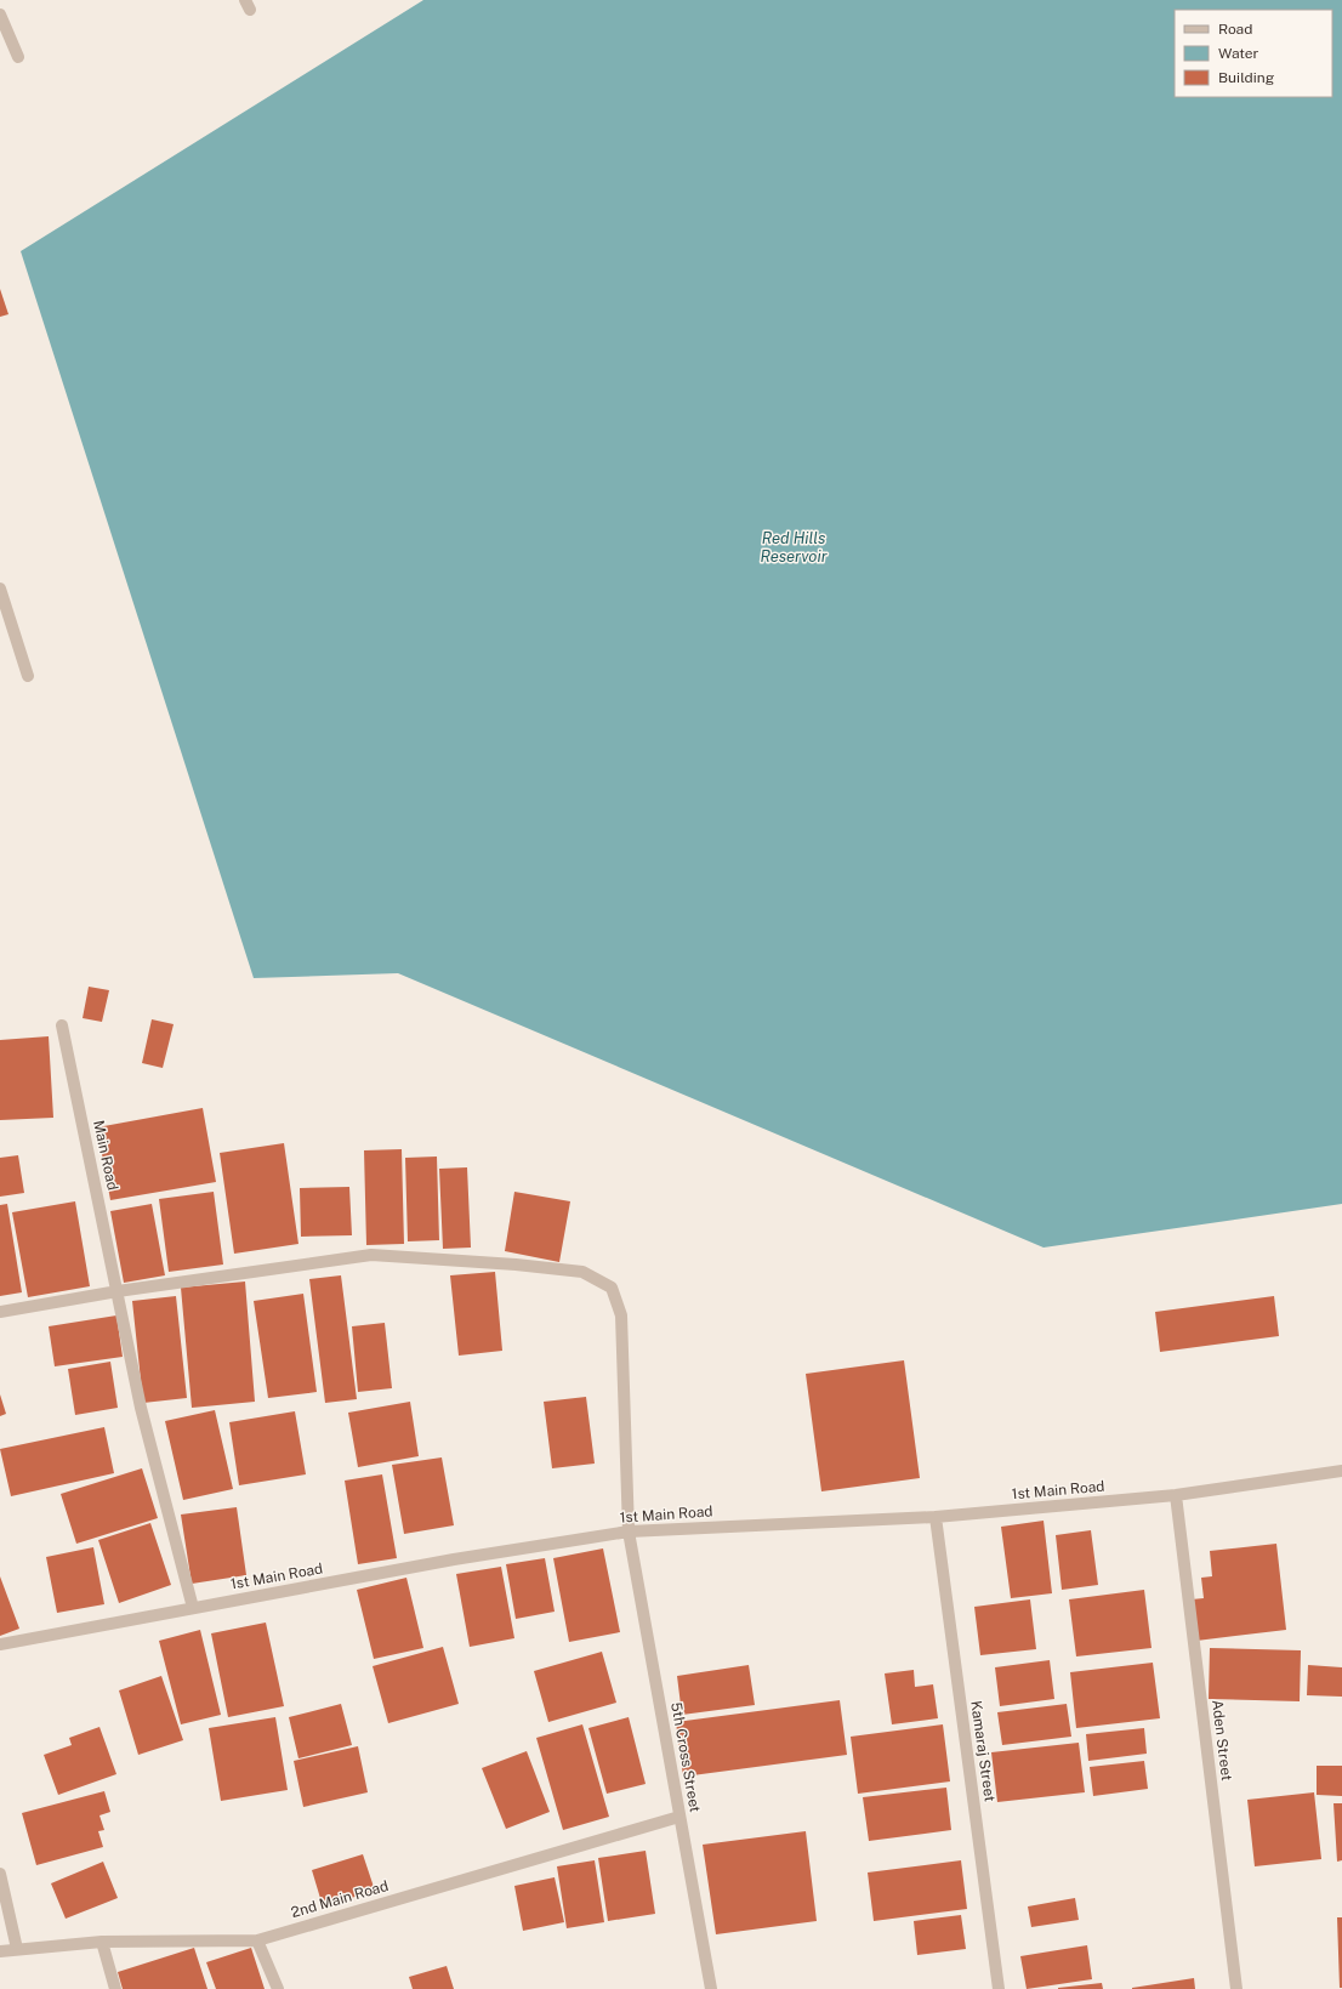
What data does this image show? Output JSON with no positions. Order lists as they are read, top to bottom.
{
  "streets": {
    "street": [
      "Main Road",
      "1st Main Road",
      "Aden Street",
      "Kamaraj Street",
      "5th Cross Street",
      "2nd Main Road"
    ]
  },
  "crossings": [
    ["Main Road", "1st Main Road"],
    ["Main Road", "5th Cross Street"],
    ["1st Main Road", "Aden Street"],
    ["1st Main Road", "Kamaraj Street"],
    ["1st Main Road", "5th Cross Street"],
    ["5th Cross Street", "2nd Main Road"]
  ],
  "water": ["Red Hills Reservoir"],
  "legend": ["Road", "Water", "Building"]
}
